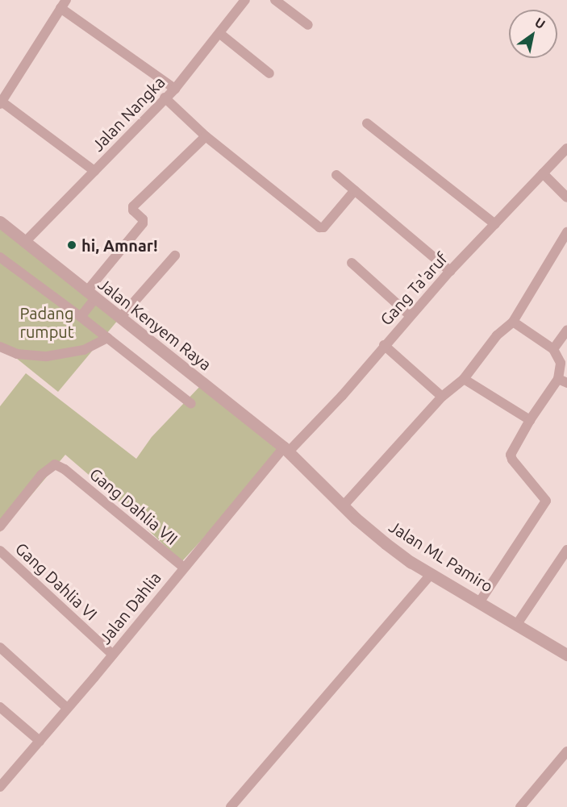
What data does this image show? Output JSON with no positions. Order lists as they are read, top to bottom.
{
  "streets": {
    "street": [
      "Jalan Nangka",
      "Gang Ta'aruf",
      "Jalan Kenyem Raya",
      "Gang Dahlia VII",
      "Jalan ML Pamiro",
      "Gang Dahlia VI",
      "Jalan Dahlia"
    ]
  },
  "crossings": [
    ["Jalan Nangka", "Jalan Kenyem Raya"],
    ["Gang Ta'aruf", "Jalan Kenyem Raya"],
    ["Gang Ta'aruf", "Jalan ML Pamiro"],
    ["Gang Ta'aruf", "Jalan Dahlia"],
    ["Jalan Kenyem Raya", "Jalan ML Pamiro"],
    ["Jalan Kenyem Raya", "Jalan Dahlia"],
    ["Gang Dahlia VII", "Jalan Dahlia"],
    ["Jalan ML Pamiro", "Jalan Dahlia"],
    ["Gang Dahlia VI", "Jalan Dahlia"]
  ],
  "parks": ["Padang rumput"],
  "places": ["hi, Amnar!"],
  "north": "top right"
}
